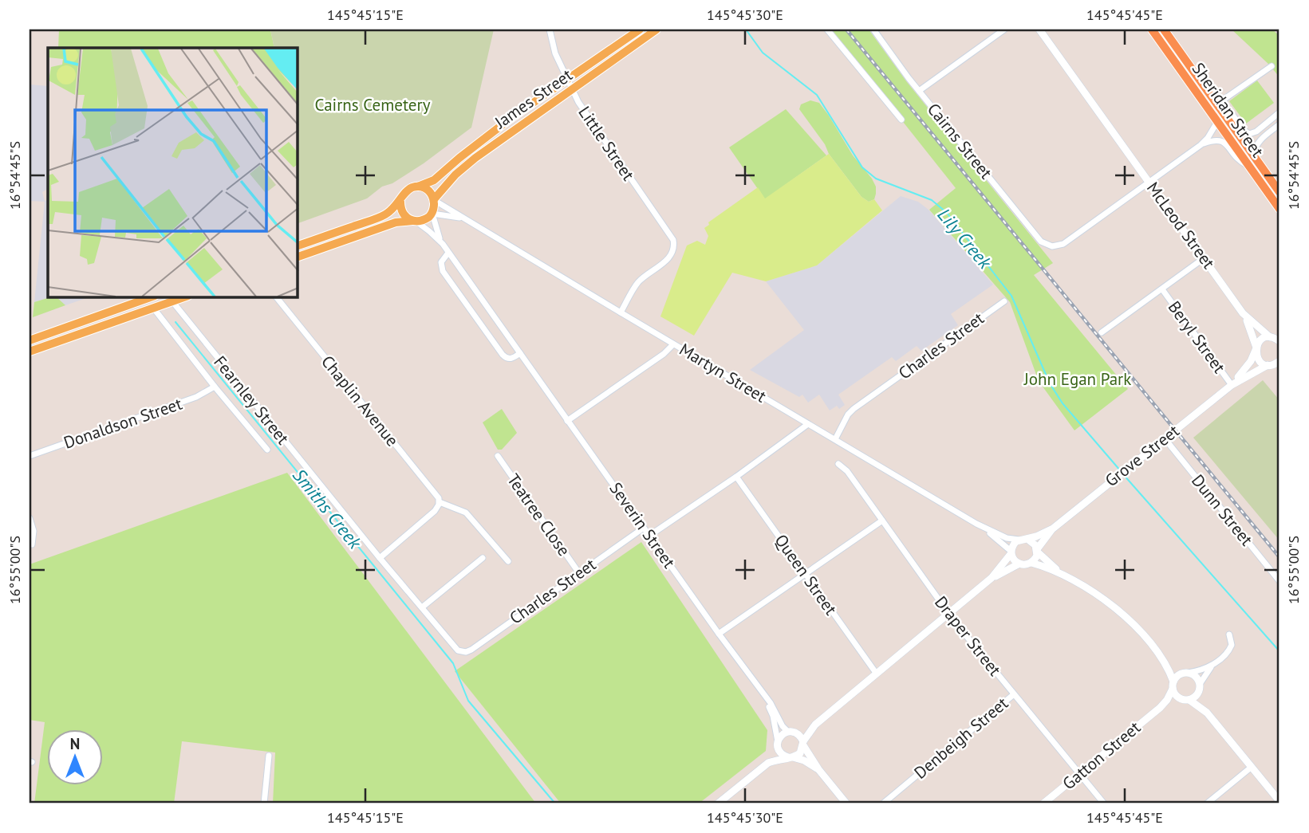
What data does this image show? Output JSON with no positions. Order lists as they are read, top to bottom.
{
  "streets": {
    "highway": ["Sheridan Street"],
    "main road": ["James Street"],
    "street": [
      "Cairns Street",
      "Little Street",
      "McLeod Street",
      "Beryl Street",
      "Charles Street",
      "Martyn Street",
      "Fearnley Street",
      "Chaplin Avenue",
      "Donaldson Street",
      "Grove Street",
      "Dunn Street",
      "Teatree Close",
      "Severin Street",
      "Queen Street",
      "Draper Street",
      "Denbeigh Street",
      "Gatton Street"
    ]
  },
  "crossings": [
    ["James Street", "Little Street"],
    ["James Street", "Martyn Street"],
    ["James Street", "Severin Street"],
    ["Cairns Street", "McLeod Street"],
    ["Little Street", "Martyn Street"],
    ["McLeod Street", "Grove Street"],
    ["Beryl Street", "Grove Street"],
    ["Charles Street", "Martyn Street"],
    ["Charles Street", "Fearnley Street"],
    ["Charles Street", "Teatree Close"],
    ["Charles Street", "Severin Street"],
    ["Martyn Street", "Grove Street"],
    ["Martyn Street", "Severin Street"],
    ["Fearnley Street", "Donaldson Street"],
    ["Grove Street", "Dunn Street"],
    ["Draper Street", "Denbeigh Street"],
    ["Draper Street", "Gatton Street"]
  ],
  "water": ["Lily Creek", "Smiths Creek"],
  "parks": ["Cairns Cemetery", "John Egan Park"],
  "north": "top",
  "coordinates": [
    "145°45'15\"E",
    "145°45'30\"E",
    "145°45'45\"E",
    "16°54'45\"S",
    "16°55'00\"S"
  ]
}
